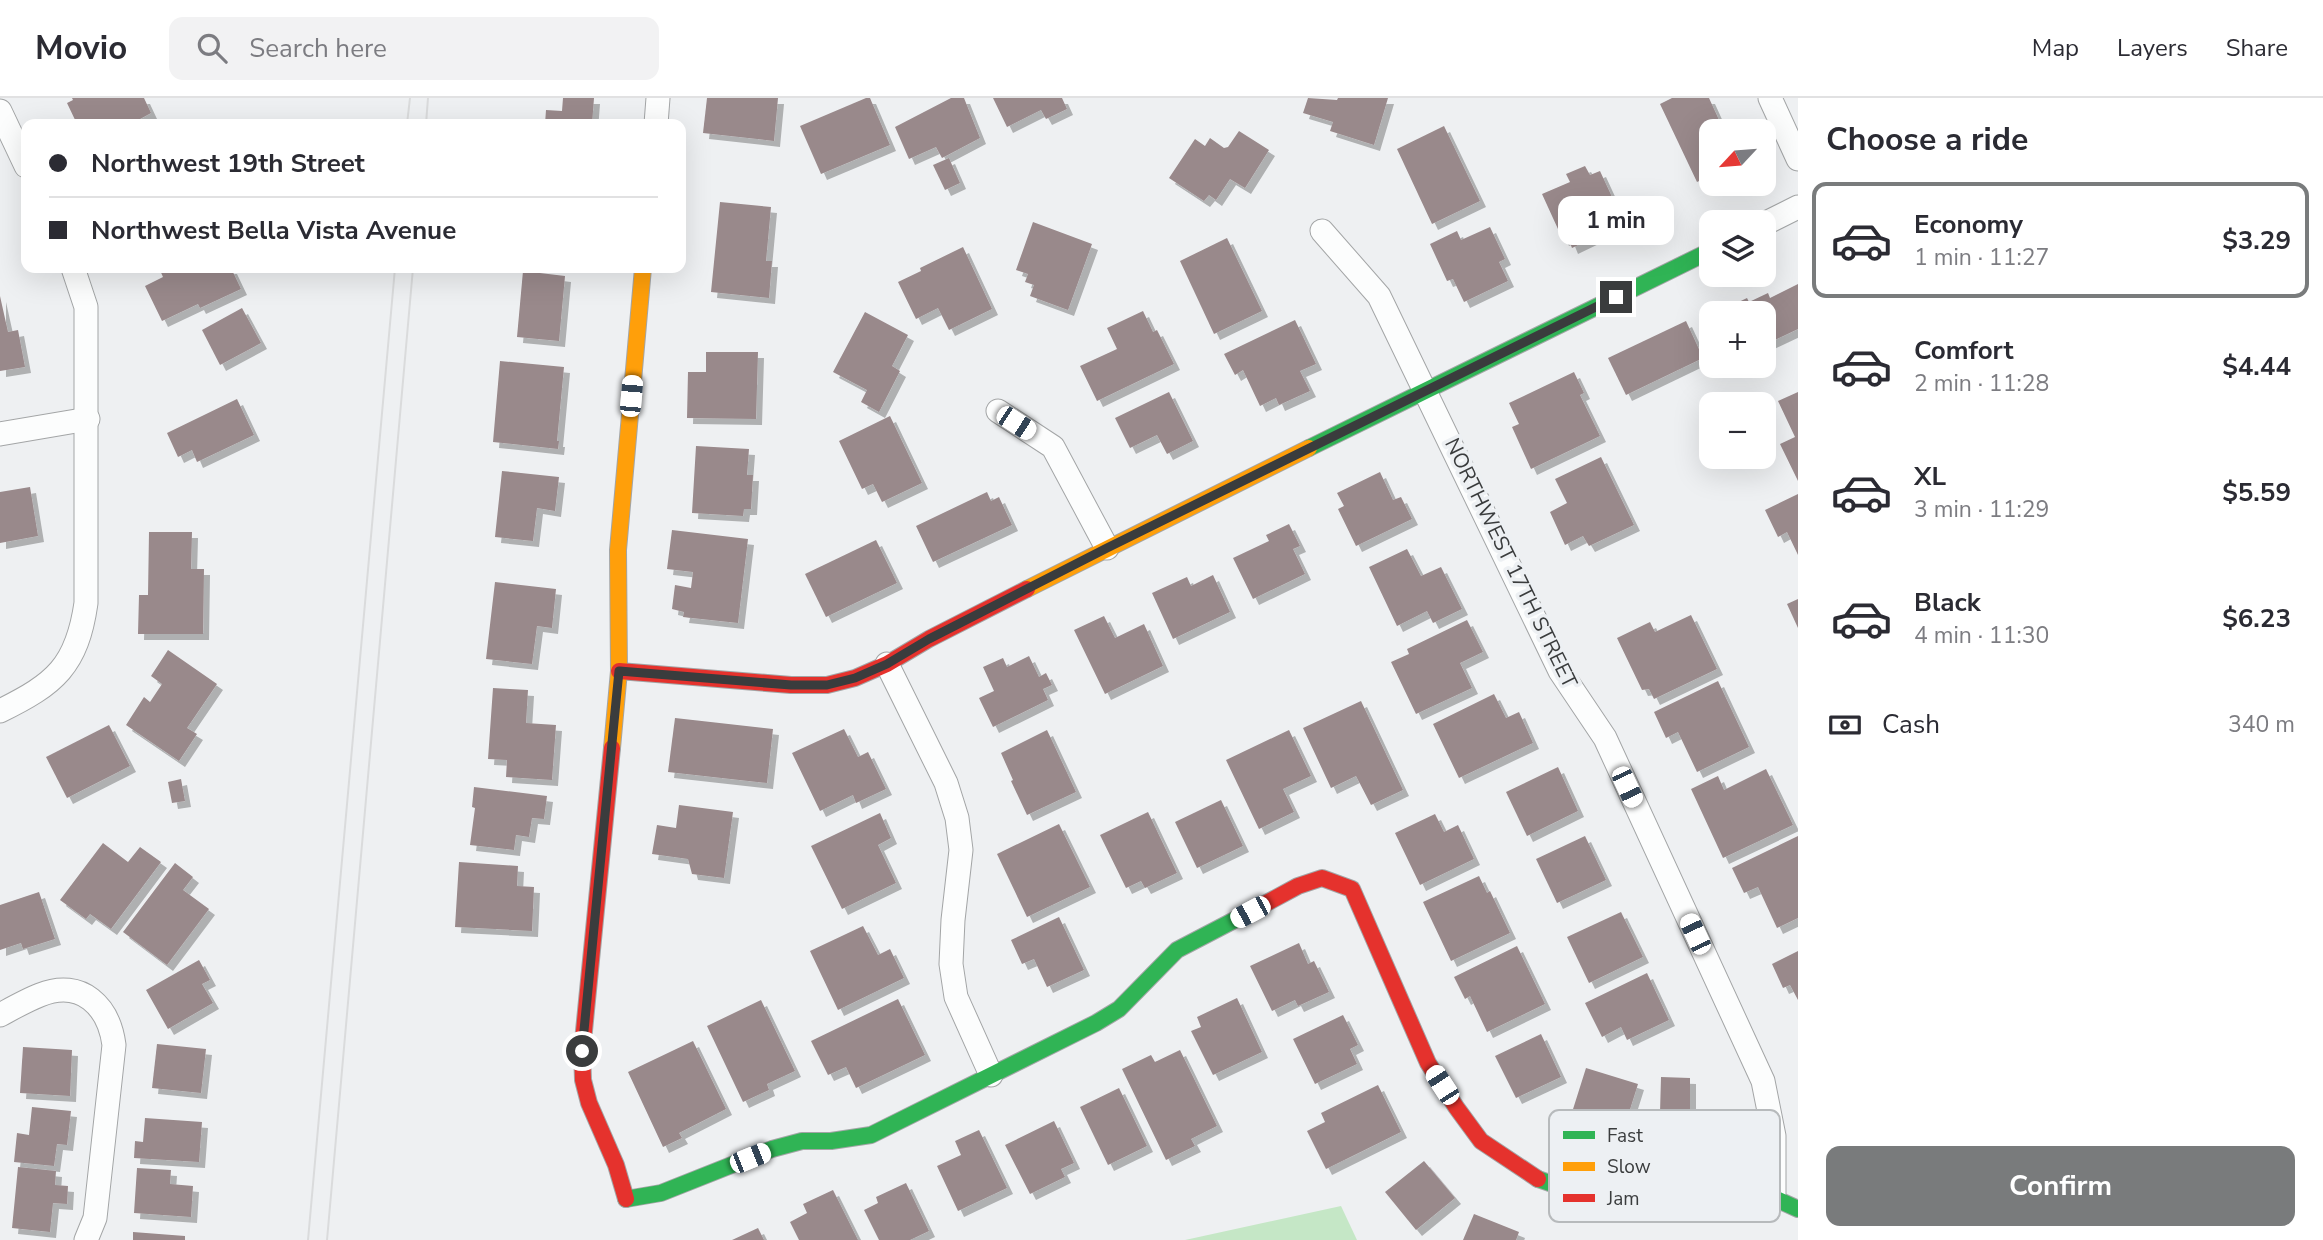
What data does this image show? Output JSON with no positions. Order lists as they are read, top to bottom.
{
  "streets": {
    "street": ["NORTHWEST 17TH STREET"]
  },
  "legend": ["Fast", "Slow", "Jam"],
  "north": "bottom left",
  "page": {
    "header": "Movio",
    "search": "Search here",
    "nav": ["Map", "Layers", "Share"],
    "heading": "Choose a ride",
    "map_buttons": ["+", "−"],
    "banner": ["Northwest 19th Street", "Northwest Bella Vista Avenue"],
    "list": [
      {
        "name": "Economy",
        "note": "1 min · 11:27",
        "value": "$3.29"
      },
      {
        "name": "Comfort",
        "note": "2 min · 11:28",
        "value": "$4.44"
      },
      {
        "name": "XL",
        "note": "3 min · 11:29",
        "value": "$5.59"
      },
      {
        "name": "Black",
        "note": "4 min · 11:30",
        "value": "$6.23"
      }
    ],
    "bubble": "1 min",
    "pay": ["Cash", "340 m"],
    "buttons": "Confirm"
  }
}
